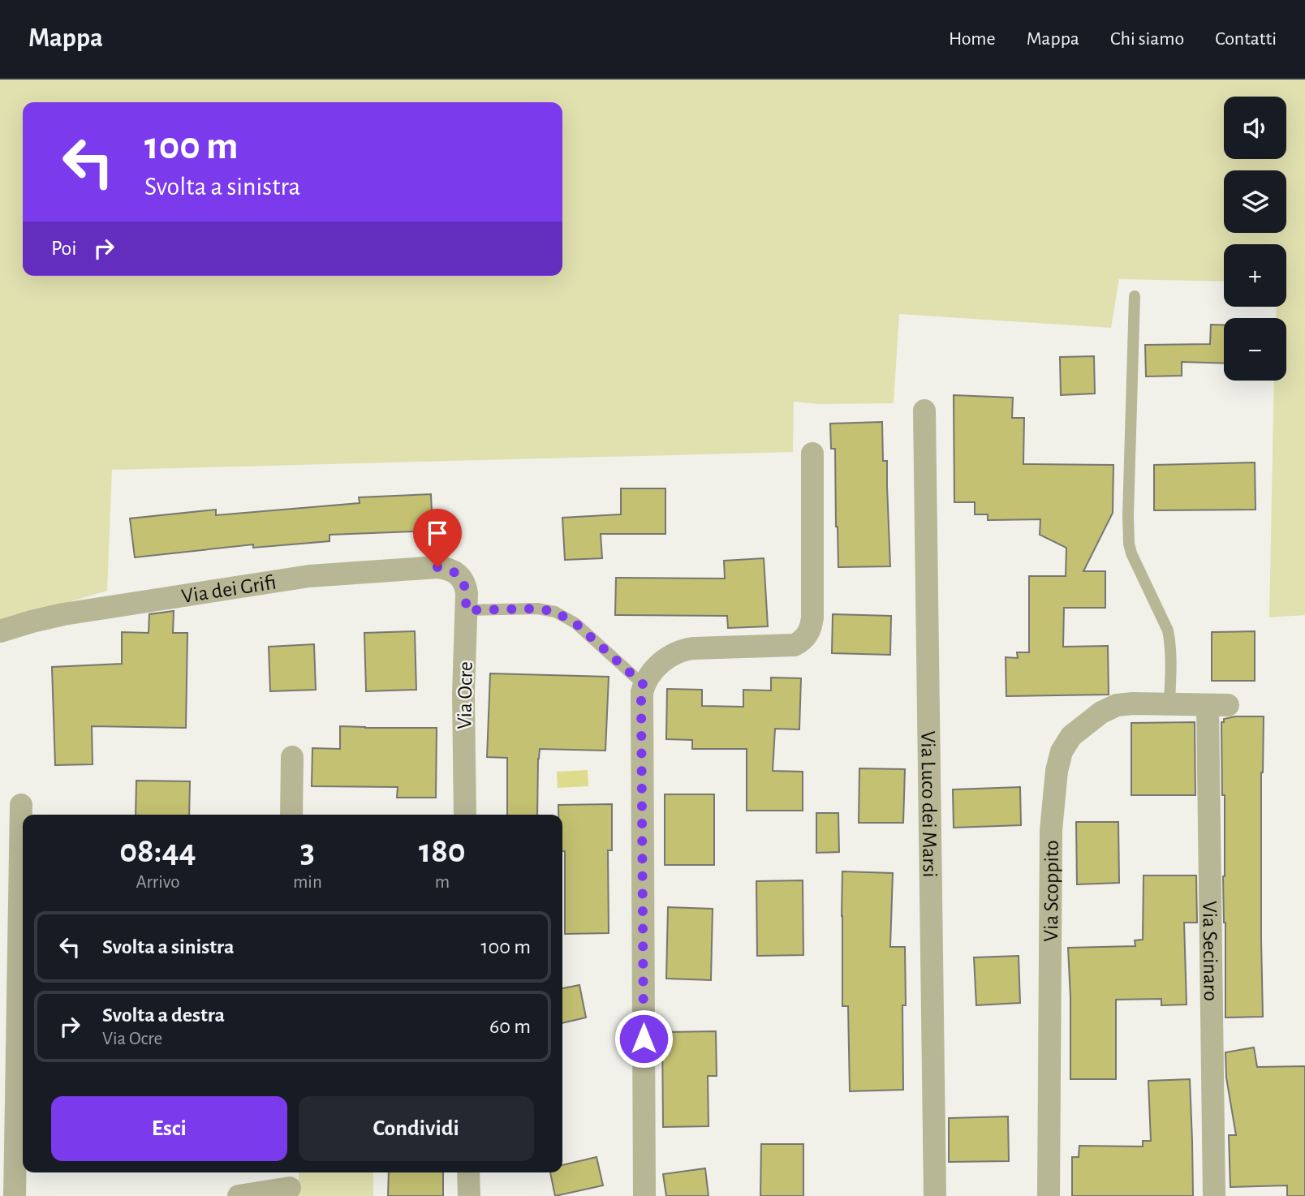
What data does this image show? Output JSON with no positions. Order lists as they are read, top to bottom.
{
  "streets": {
    "street": [
      "Via dei Grifi",
      "Via Ocre",
      "Via Luco dei Marsi",
      "Via Scoppito",
      "Via Secinaro"
    ]
  },
  "crossings": [
    ["Via dei Grifi", "Via Ocre"],
    ["Via Scoppito", "Via Secinaro"]
  ],
  "page": {
    "header": "Mappa",
    "nav": [
      "Home",
      "Mappa",
      "Chi siamo",
      "Contatti"
    ],
    "map_buttons": ["+", "−"],
    "turn": ["100 m", "Svolta a sinistra"],
    "then": "Poi",
    "eta": [
      "08:44",
      "Arrivo",
      "3",
      "min",
      "180",
      "m"
    ],
    "list": [
      {
        "name": "Svolta a sinistra",
        "value": "100 m"
      },
      {
        "name": "Svolta a destra",
        "note": "Via Ocre",
        "value": "60 m"
      }
    ],
    "buttons": ["Esci", "Condividi"]
  }
}
